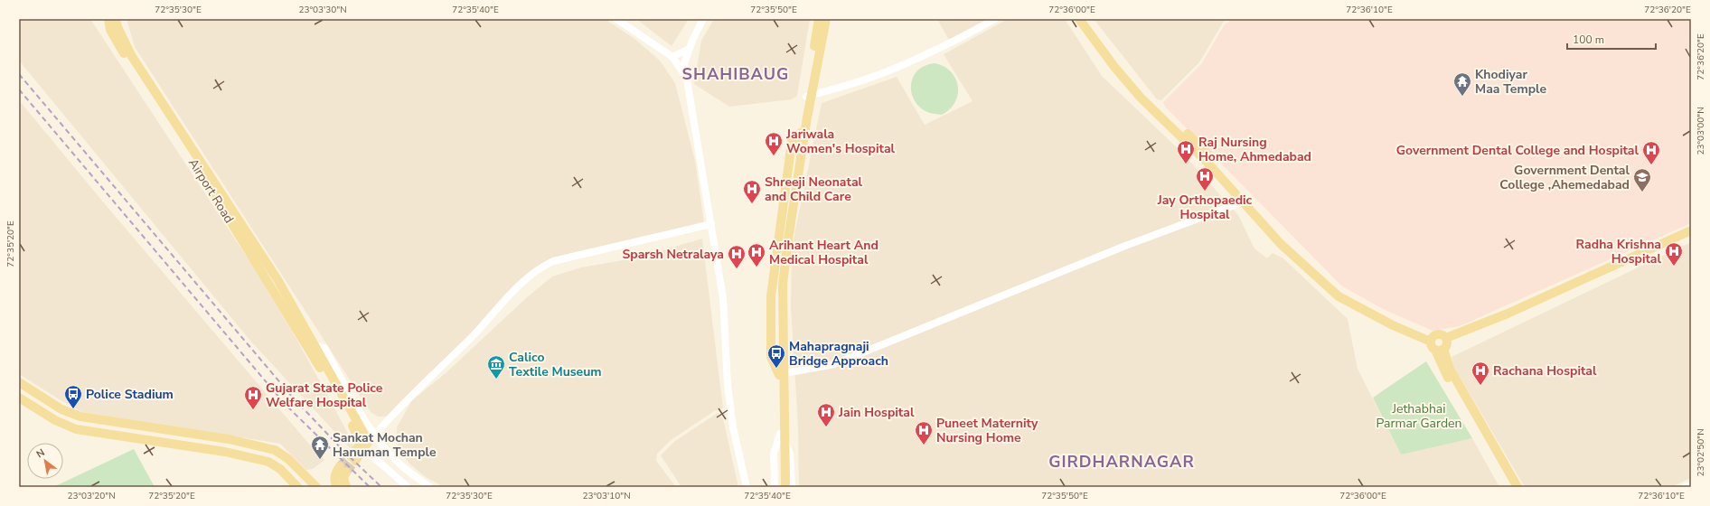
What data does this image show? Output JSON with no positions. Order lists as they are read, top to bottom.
{
  "streets": {
    "main road": ["Airport Road"]
  },
  "districts": ["SHAHIBAUG", "GIRDHARNAGAR"],
  "parks": ["Jethabhai Parmar Garden"],
  "places": {
    "temple": ["Khodiyar Maa Temple", "Sankat Mochan Hanuman Temple"],
    "hospital": [
      "Jariwala Women's Hospital",
      "Raj Nursing Home, Ahmedabad",
      "Government Dental College and Hospital",
      "Jay Orthopaedic Hospital",
      "Shreeji Neonatal and Child Care",
      "Radha Krishna Hospital",
      "Arihant Heart And Medical Hospital",
      "Sparsh Netralaya",
      "Rachana Hospital",
      "Gujarat State Police Welfare Hospital",
      "Jain Hospital",
      "Puneet Maternity Nursing Home"
    ],
    "school or university": ["Government Dental College ,Ahemedabad"],
    "bus stop": ["Mahapragnaji Bridge Approach", "Police Stadium"],
    "museum": ["Calico Textile Museum"]
  },
  "scale_bar": "100 m",
  "north": "top left",
  "coordinates": [
    "72°35'30\"E",
    "23°03'30\"N",
    "72°35'40\"E",
    "72°35'50\"E",
    "72°36'00\"E",
    "72°36'10\"E",
    "72°36'20\"E",
    "23°03'00\"N",
    "72°35'20\"E",
    "23°02'50\"N",
    "23°03'20\"N",
    "23°03'10\"N"
  ]
}
